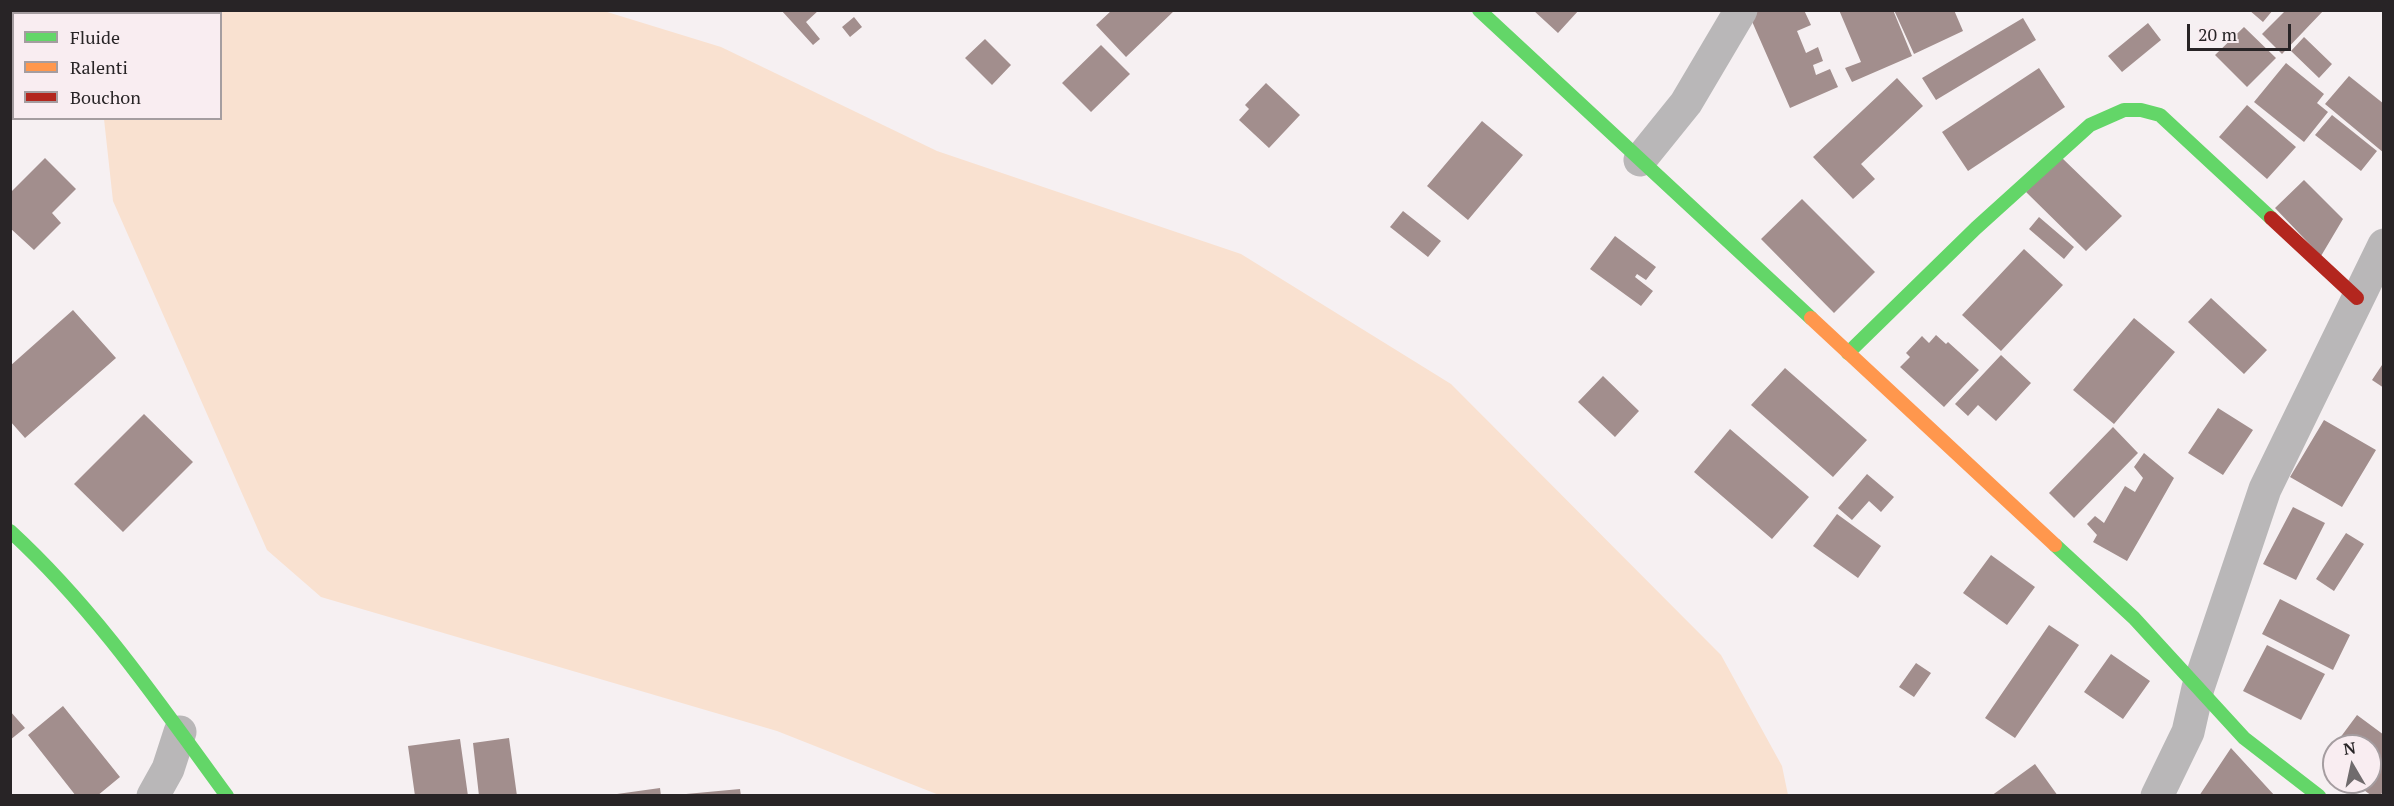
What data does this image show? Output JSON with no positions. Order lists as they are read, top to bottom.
{
  "legend": ["Fluide", "Ralenti", "Bouchon"],
  "scale_bar": "20 m",
  "north": "top"
}
